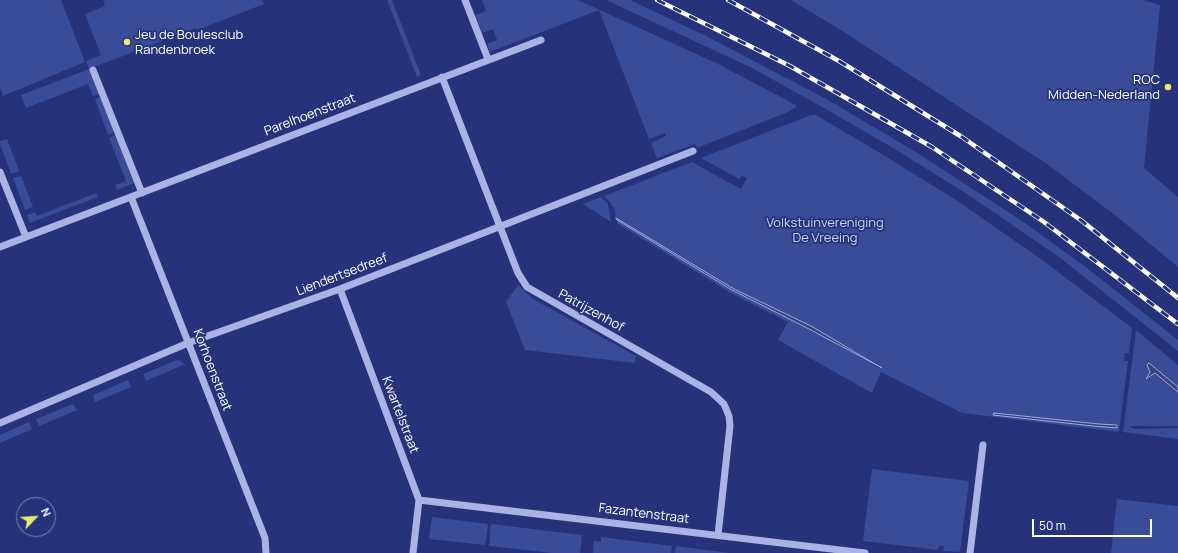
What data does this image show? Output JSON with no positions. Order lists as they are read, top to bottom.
{
  "streets": {
    "street": [
      "Parelhoenstraat",
      "Liendertsedreef",
      "Patrijzenhof",
      "Korhoenstraat",
      "Kwartelstraat",
      "Fazantenstraat"
    ]
  },
  "crossings": [
    ["Parelhoenstraat", "Patrijzenhof"],
    ["Parelhoenstraat", "Korhoenstraat"],
    ["Liendertsedreef", "Patrijzenhof"],
    ["Liendertsedreef", "Korhoenstraat"],
    ["Liendertsedreef", "Kwartelstraat"],
    ["Patrijzenhof", "Fazantenstraat"],
    ["Kwartelstraat", "Fazantenstraat"]
  ],
  "parks": ["Volkstuinvereniging De Vreeing"],
  "places": ["Jeu de Boulesclub Randenbroek", "ROC Midden-Nederland"],
  "scale_bar": "50 m",
  "north": "top right"
}
